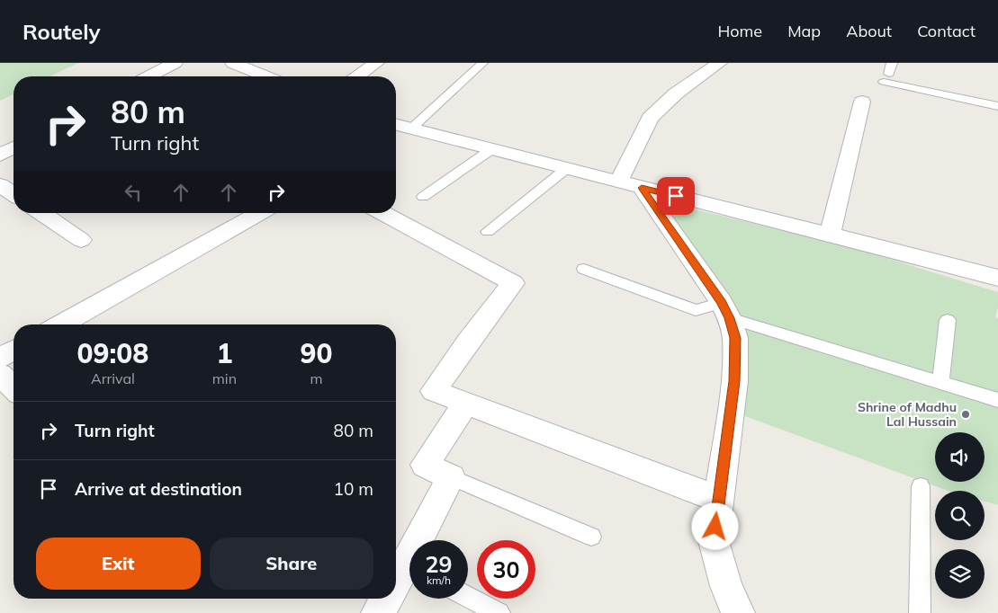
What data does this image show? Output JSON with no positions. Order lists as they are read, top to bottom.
{
  "places": ["Shrine of Madhu Lal Hussain"],
  "page": {
    "header": "Routely",
    "nav": [
      "Home",
      "Map",
      "About",
      "Contact"
    ],
    "turn": ["80 m", "Turn right"],
    "eta": [
      "09:08",
      "Arrival",
      "1",
      "min",
      "90",
      "m"
    ],
    "list": [
      {
        "name": "Turn right",
        "value": "80 m"
      },
      {
        "name": "Arrive at destination",
        "value": "10 m"
      }
    ],
    "buttons": ["Exit", "Share"],
    "speed": "29 km/h",
    "limit": "30"
  }
}
